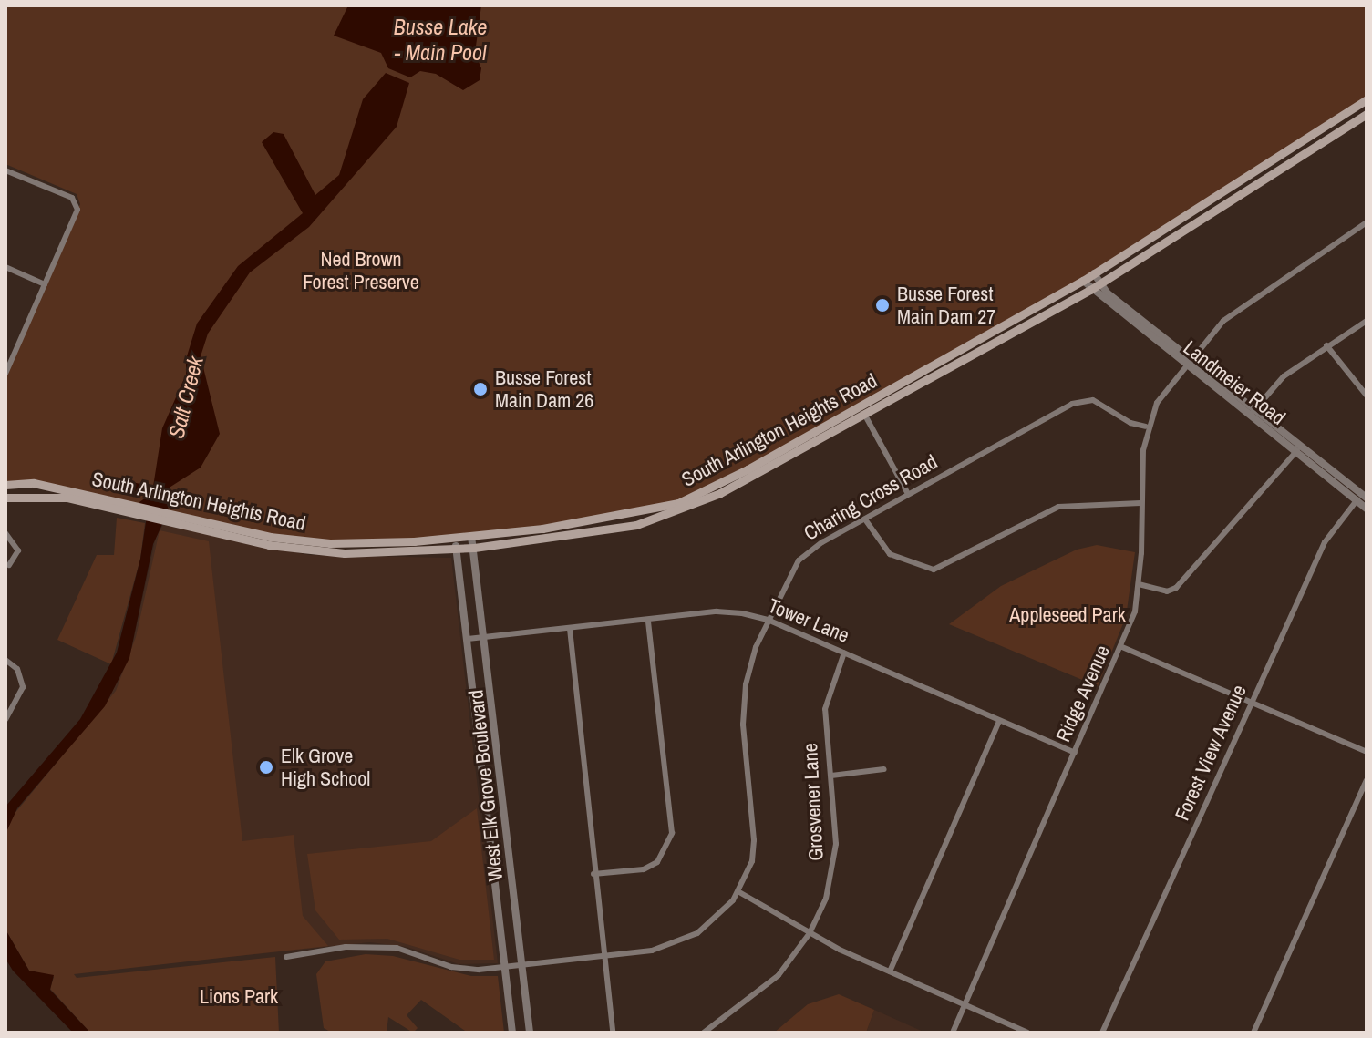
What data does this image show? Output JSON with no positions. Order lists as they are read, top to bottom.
{
  "streets": {
    "main road": ["South Arlington Heights Road"],
    "street": [
      "Landmeier Road",
      "Charing Cross Road",
      "Tower Lane",
      "Ridge Avenue",
      "Forest View Avenue",
      "West Elk Grove Boulevard",
      "Grosvener Lane"
    ]
  },
  "crossings": [
    ["Landmeier Road", "South Arlington Heights Road"],
    ["Landmeier Road", "Ridge Avenue"],
    ["Landmeier Road", "Forest View Avenue"],
    ["South Arlington Heights Road", "West Elk Grove Boulevard"],
    ["Charing Cross Road", "Tower Lane"],
    ["Charing Cross Road", "Ridge Avenue"],
    ["Charing Cross Road", "West Elk Grove Boulevard"],
    ["Tower Lane", "Ridge Avenue"],
    ["Tower Lane", "West Elk Grove Boulevard"],
    ["Tower Lane", "Grosvener Lane"]
  ],
  "water": ["Busse Lake - Main Pool", "Salt Creek"],
  "parks": ["Ned Brown Forest Preserve", "Appleseed Park", "Lions Park"],
  "places": ["Busse Forest Main Dam 27", "Busse Forest Main Dam 26", "Elk Grove High School"]
}
